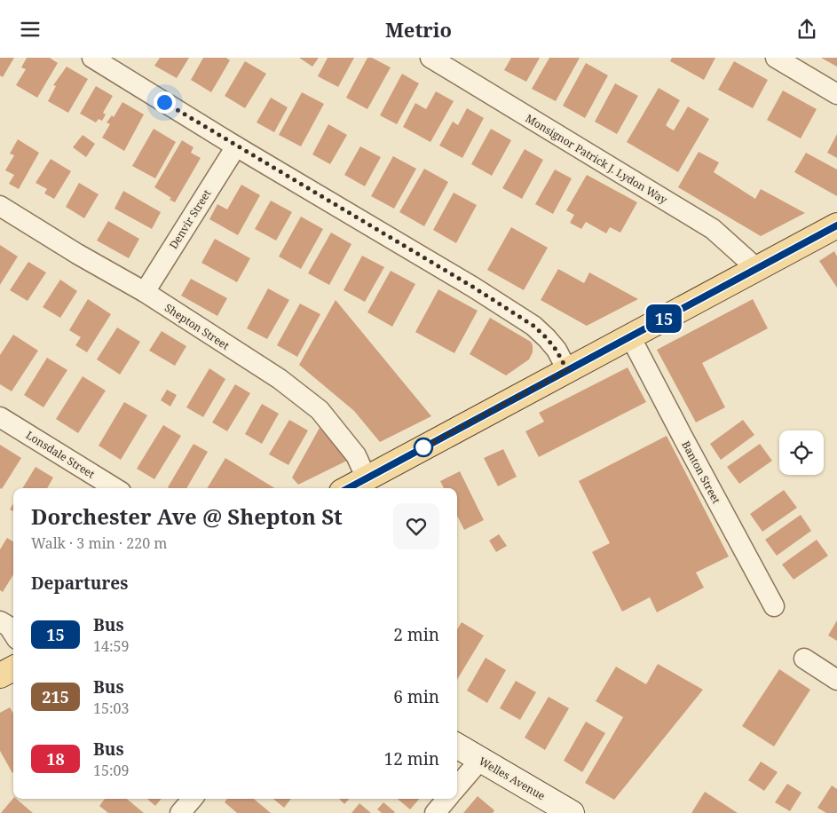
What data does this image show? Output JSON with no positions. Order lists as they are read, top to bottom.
{
  "streets": {
    "street": [
      "Monsignor Patrick J. Lydon Way",
      "Denvir Street",
      "Shepton Street",
      "Lonsdale Street",
      "Banton Street",
      "Welles Avenue"
    ]
  },
  "crossings": [
    ["Denvir Street", "Shepton Street"]
  ],
  "lines": ["bus line 15"],
  "page": {
    "header": "Metrio",
    "on_map": "15",
    "heading": [
      ["Dorchester Ave @ Shepton St", "Walk · 3 min · 220 m"],
      "Departures"
    ],
    "list": [
      {
        "mark": "15",
        "name": "Bus",
        "note": "14:59",
        "value": "2 min"
      },
      {
        "mark": "215",
        "name": "Bus",
        "note": "15:03",
        "value": "6 min"
      },
      {
        "mark": "18",
        "name": "Bus",
        "note": "15:09",
        "value": "12 min"
      }
    ]
  }
}
